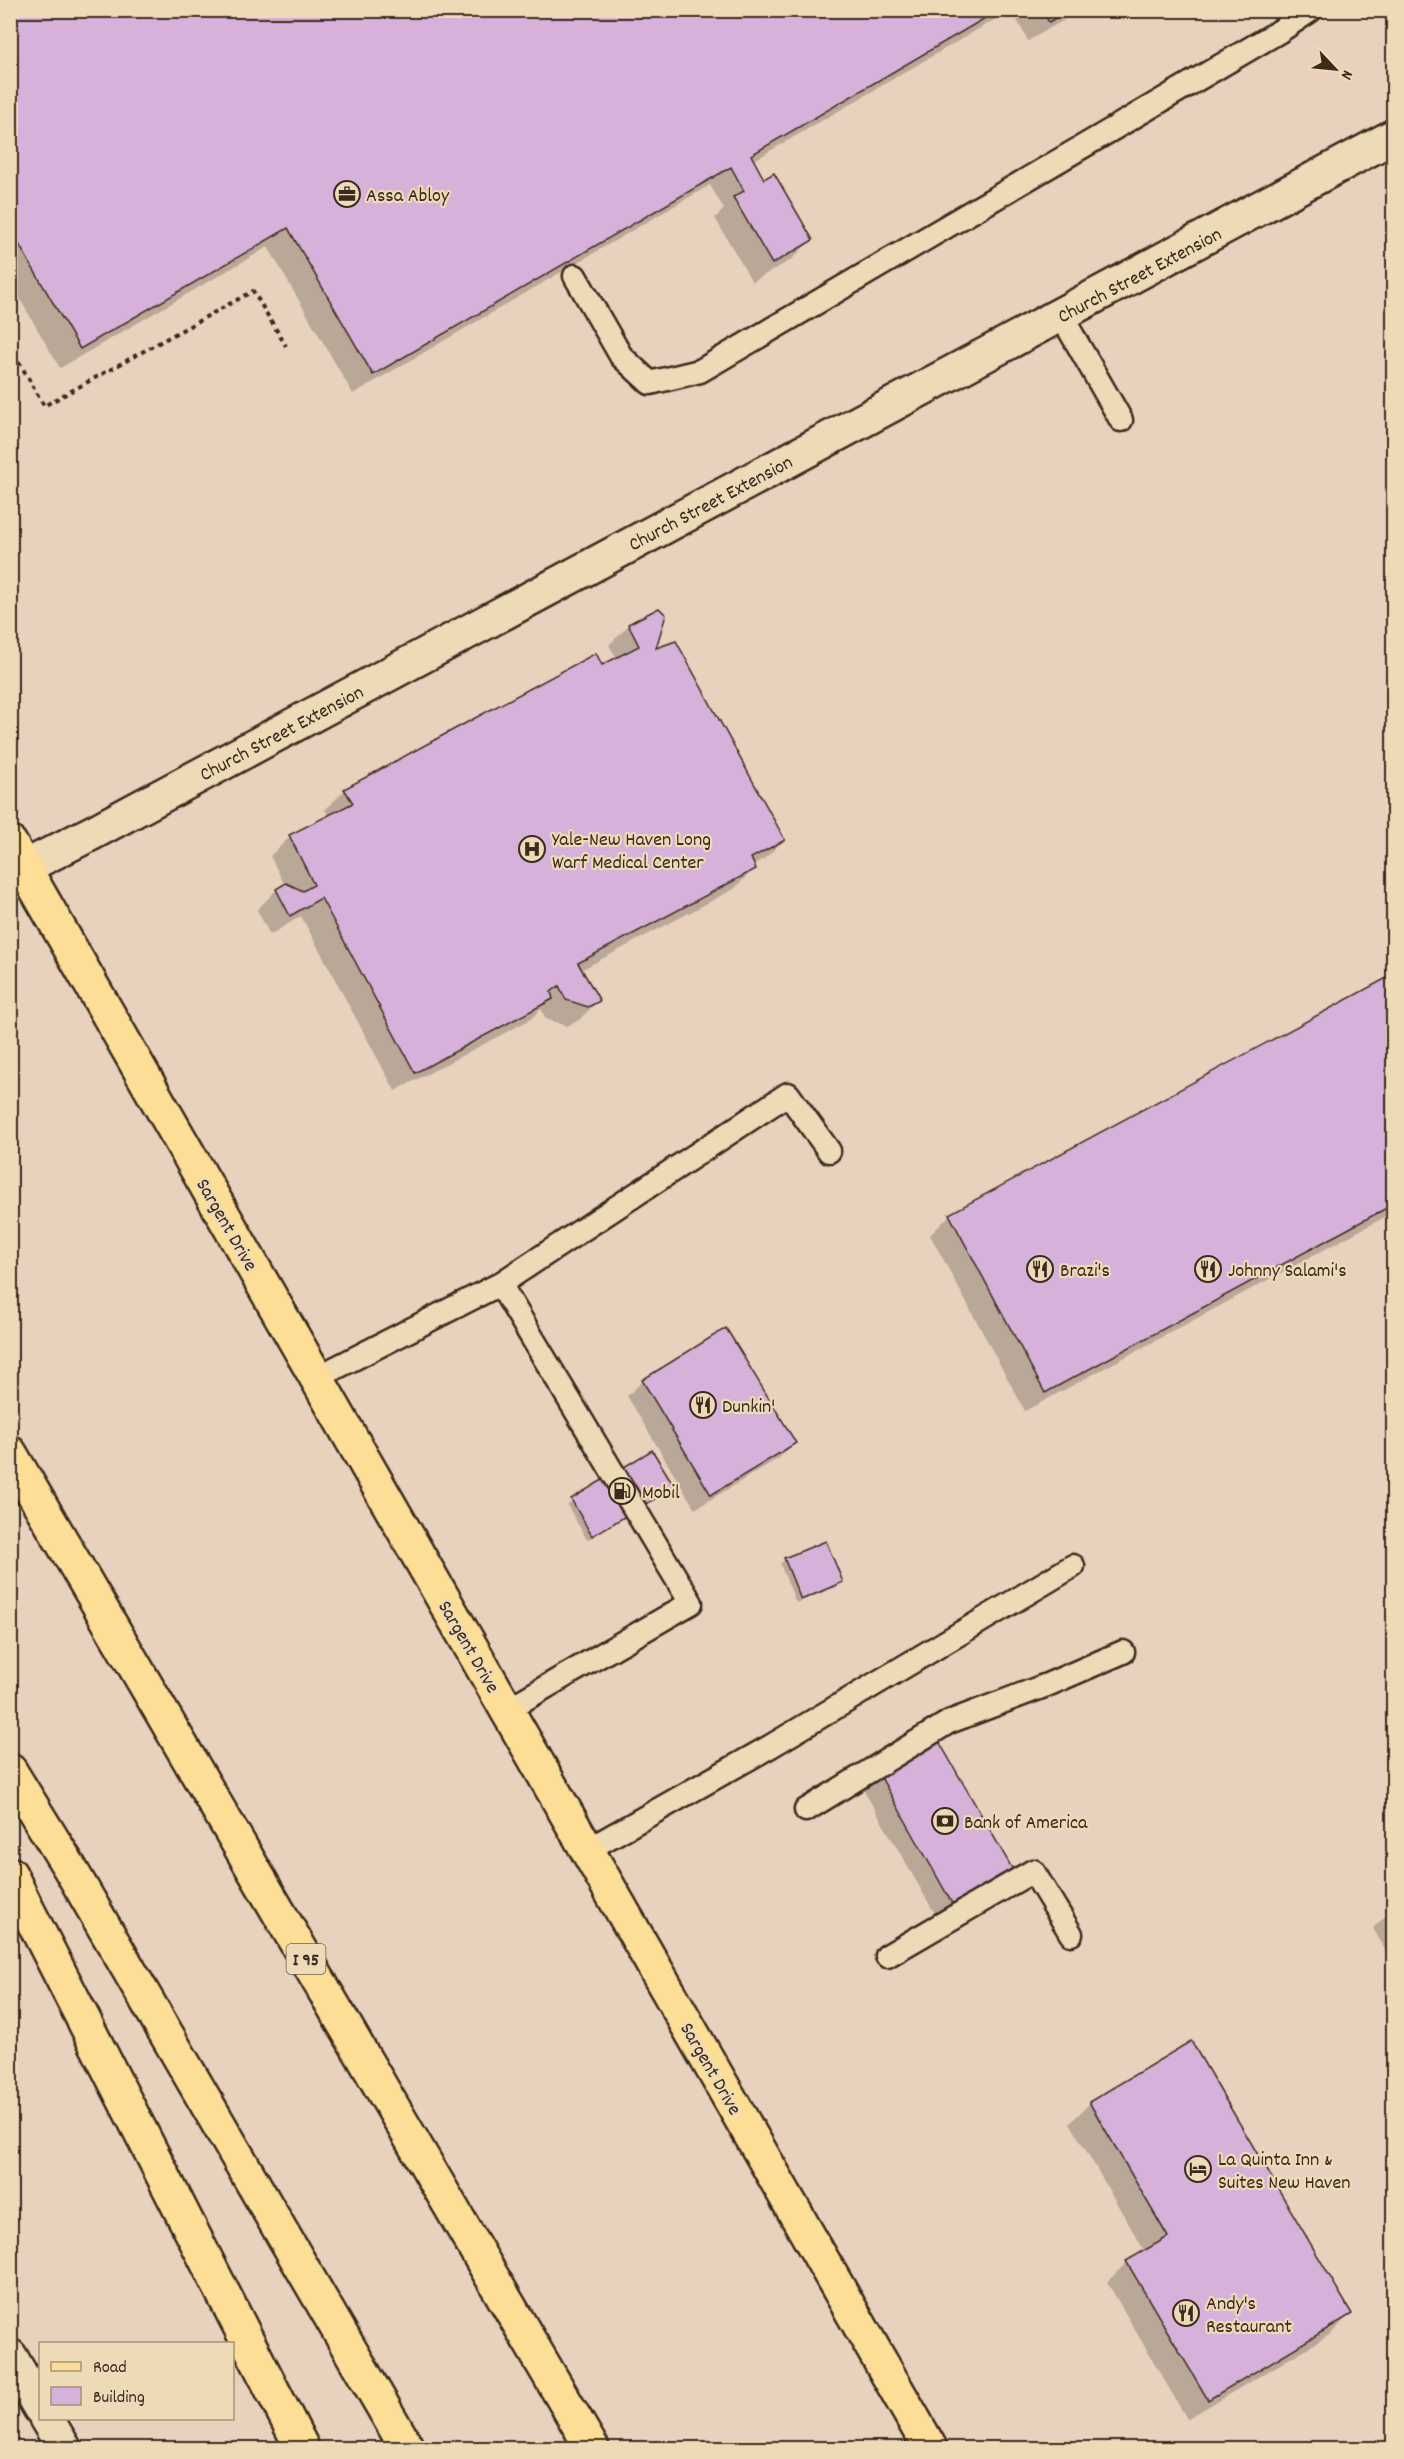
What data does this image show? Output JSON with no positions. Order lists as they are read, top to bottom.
{
  "streets": {
    "main road": ["Church Street Extension", "Sargent Drive", "I 95"]
  },
  "crossings": [
    ["Church Street Extension", "Sargent Drive"]
  ],
  "places": {
    "office": ["Assa Abloy"],
    "hospital": ["Yale-New Haven Long Warf Medical Center"],
    "restaurant": [
      "Brazi's",
      "Johnny Salami's",
      "Dunkin'",
      "Andy's Restaurant"
    ],
    "fuel station": ["Mobil"],
    "bank": ["Bank of America"],
    "hotel": ["La Quinta Inn & Suites New Haven"]
  },
  "legend": ["Road", "Building"],
  "north": "bottom right"
}
